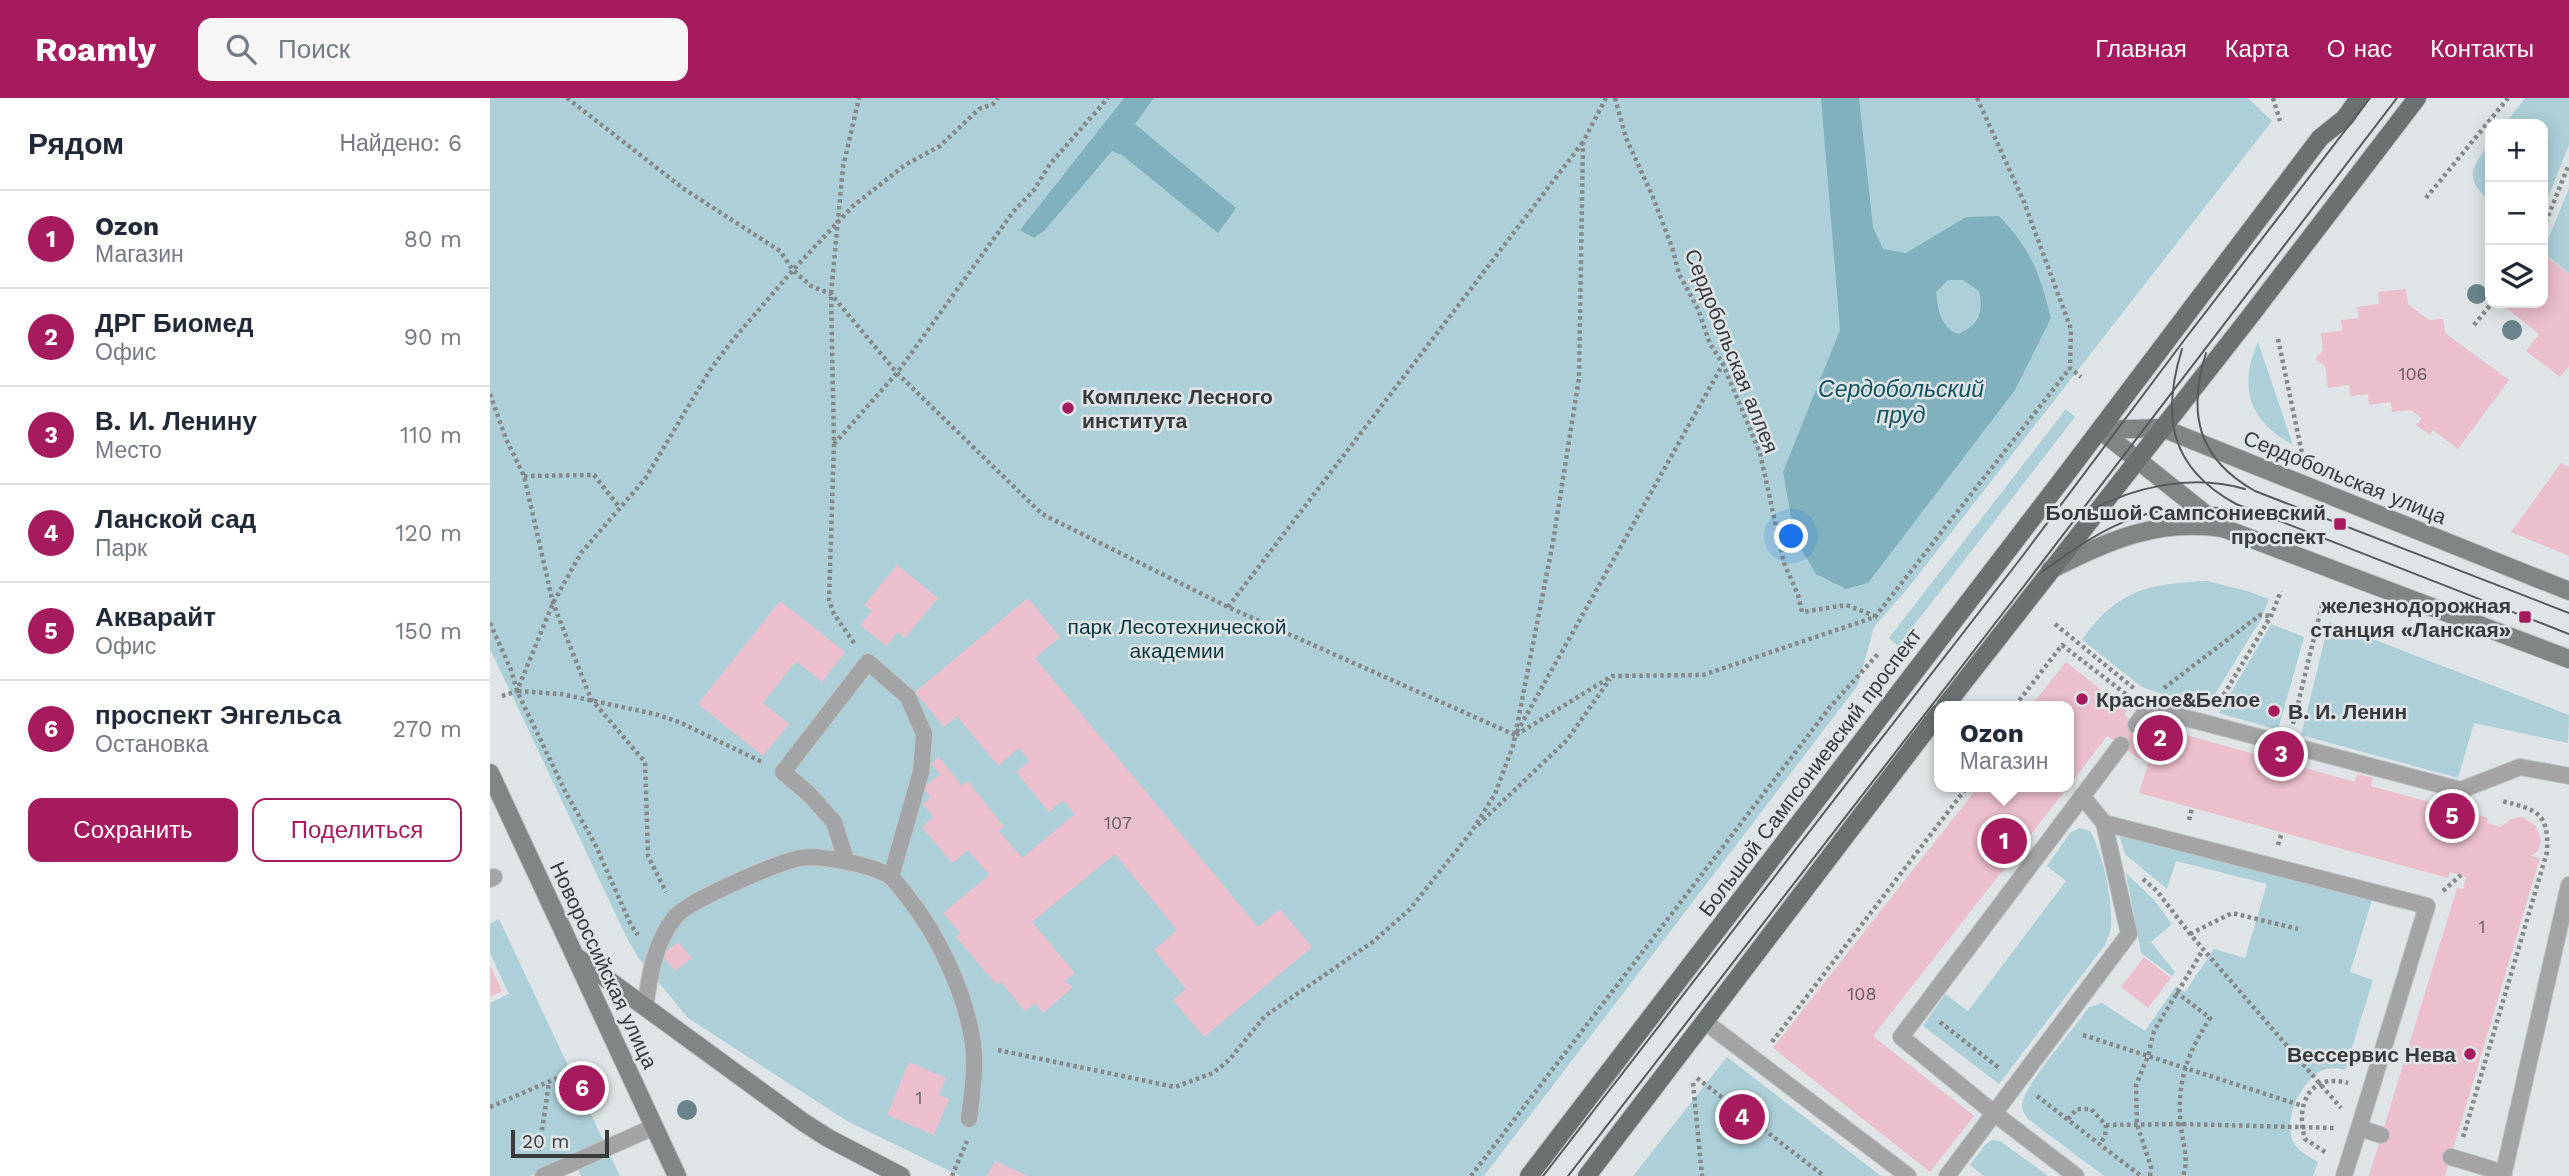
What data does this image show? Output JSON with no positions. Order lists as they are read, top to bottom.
{
  "streets": {
    "main road": ["Сердобольская улица", "Большой Сампсониевский проспект", "Новороссийская улица"],
    "path": ["Сердобольская аллея"]
  },
  "crossings": [
    ["Сердобольская улица", "Большой Сампсониевский проспект"]
  ],
  "water": ["Сердобольский пруд"],
  "parks": ["парк Лесотехнической академии"],
  "places": {
    "other": [
      "Комплекс Лесного института",
      "Красное&Белое",
      "В. И. Ленин",
      "Вессервис Нева"
    ],
    "transit": ["Большой Сампсониевский проспект", "железнодорожная станция «Ланская»"]
  },
  "house_numbers": [
    "106",
    "107",
    "1",
    "108",
    "1"
  ],
  "scale_bar": "20 m",
  "page": {
    "header": "Roamly",
    "search": "Поиск",
    "nav": [
      "Главная",
      "Карта",
      "О нас",
      "Контакты"
    ],
    "heading": ["Рядом", "Найдено: 6"],
    "map_buttons": ["+", "−"],
    "list": [
      {
        "mark": "1",
        "name": "Ozon",
        "note": "Магазин",
        "value": "80 m"
      },
      {
        "mark": "2",
        "name": "ДРГ Биомед",
        "note": "Офис",
        "value": "90 m"
      },
      {
        "mark": "3",
        "name": "В. И. Ленину",
        "note": "Место",
        "value": "110 m"
      },
      {
        "mark": "4",
        "name": "Ланской сад",
        "note": "Парк",
        "value": "120 m"
      },
      {
        "mark": "5",
        "name": "Акварайт",
        "note": "Офис",
        "value": "150 m"
      },
      {
        "mark": "6",
        "name": "проспект Энгельса",
        "note": "Остановка",
        "value": "270 m"
      }
    ],
    "popup": ["Ozon", "Магазин"],
    "pins": [
      "2",
      "3",
      "5",
      "1",
      "6",
      "4"
    ],
    "buttons": ["Сохранить", "Поделиться"],
    "scale": "20 m"
  }
}
